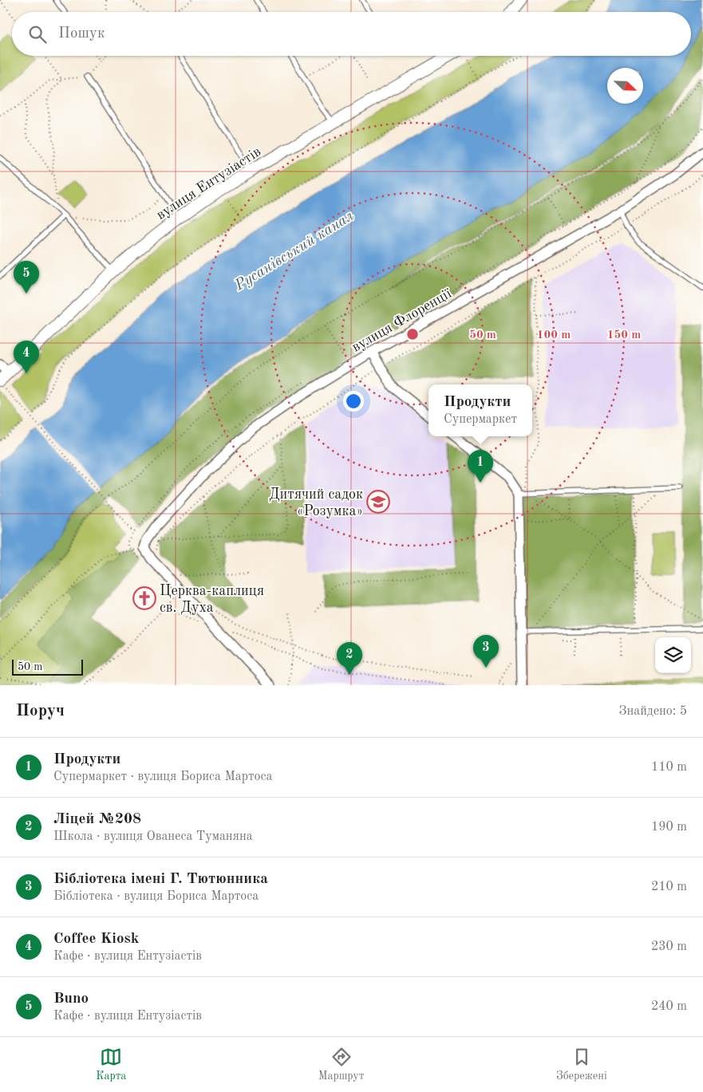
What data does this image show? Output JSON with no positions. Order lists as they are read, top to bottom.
{
  "streets": {
    "street": ["вулиця Ентузіастів", "вулиця Флоренції"]
  },
  "water": ["Русанівський канал"],
  "places": {
    "school or university": ["Дитячий садок «Розумка»"],
    "church": ["Церква-каплиця св. Духа"]
  },
  "scale_bar": "50 m",
  "north": "bottom right",
  "page": {
    "search": "Пошук",
    "pins": [
      "5",
      "4",
      "1",
      "3",
      "2"
    ],
    "popup": ["Продукти", "Супермаркет"],
    "scale": "50 m",
    "heading": ["Поруч", "Знайдено: 5"],
    "list": [
      {
        "mark": "1",
        "name": "Продукти",
        "note": "Супермаркет · вулиця Бориса Мартоса",
        "value": "110 m"
      },
      {
        "mark": "2",
        "name": "Ліцей №208",
        "note": "Школа · вулиця Ованеса Туманяна",
        "value": "190 m"
      },
      {
        "mark": "3",
        "name": "Бібліотека імені Г. Тютюнника",
        "note": "Бібліотека · вулиця Бориса Мартоса",
        "value": "210 m"
      },
      {
        "mark": "4",
        "name": "Coffee Kiosk",
        "note": "Кафе · вулиця Ентузіастів",
        "value": "230 m"
      },
      {
        "mark": "5",
        "name": "Buno",
        "note": "Кафе · вулиця Ентузіастів",
        "value": "240 m"
      }
    ],
    "nav": ["Карта", "Маршрут", "Збережені"]
  },
  "rings": ["50 m", "100 m", "150 m"]
}
